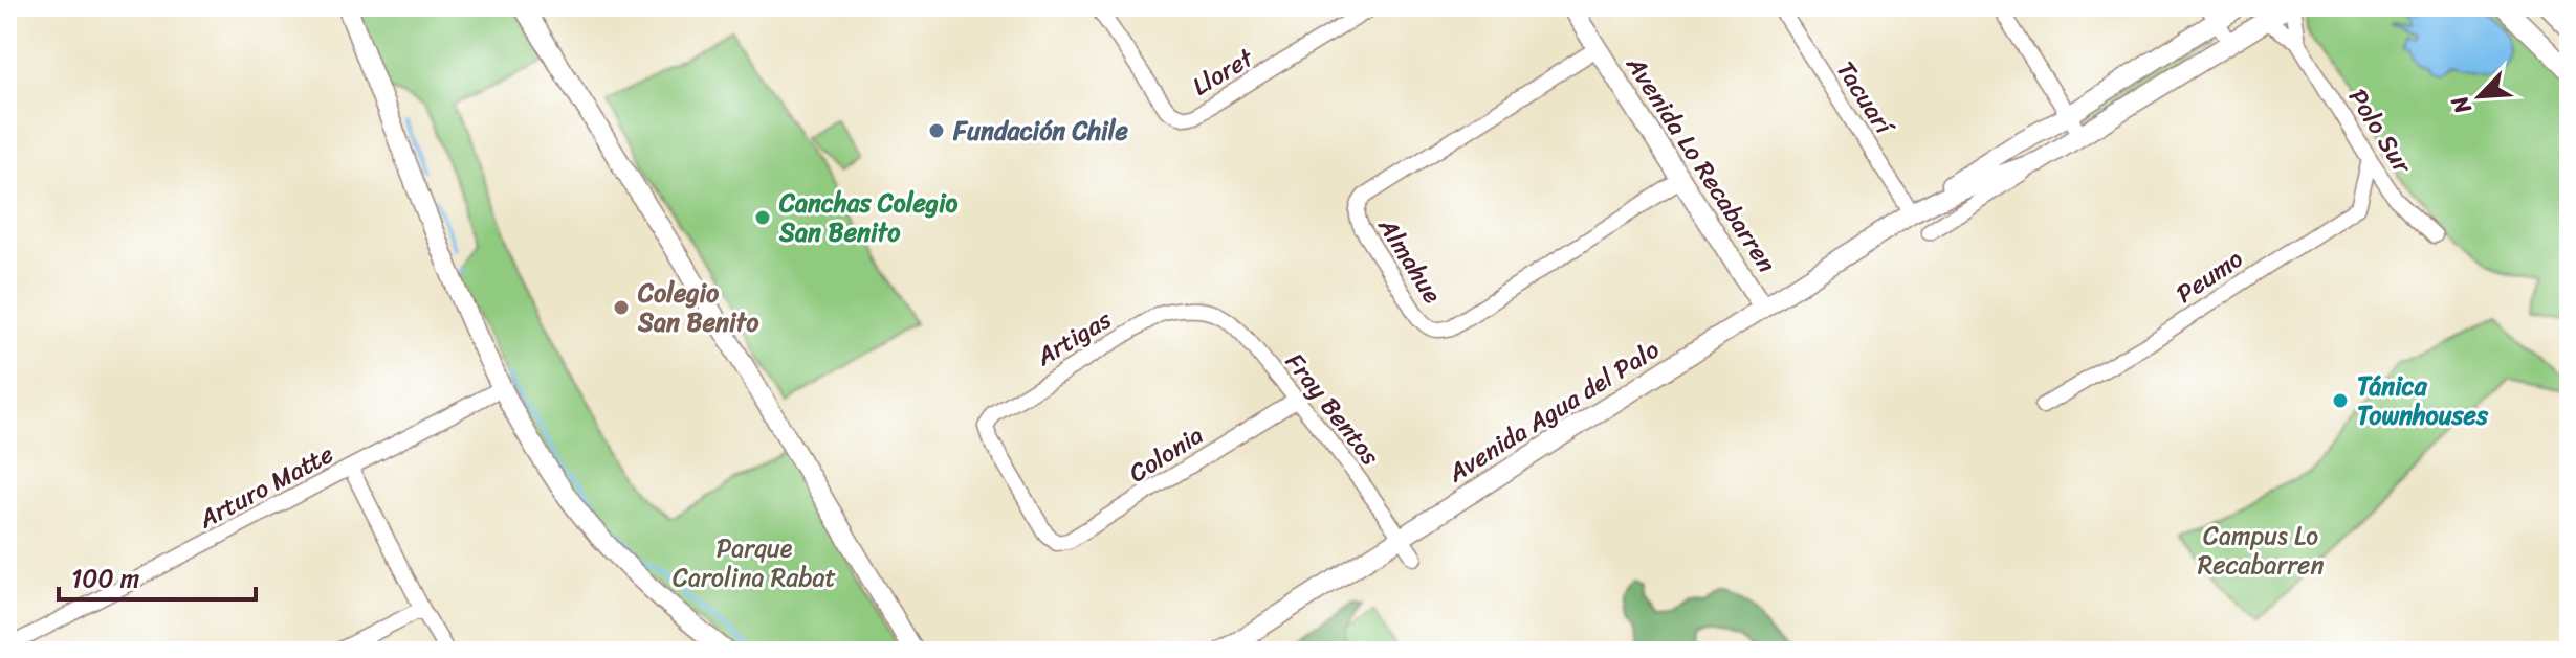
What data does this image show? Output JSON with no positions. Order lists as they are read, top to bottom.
{
  "streets": {
    "street": [
      "Lloret",
      "Tacuarí",
      "Polo Sur",
      "Avenida Lo Recabarren",
      "Almahue",
      "Peumo",
      "Artigas",
      "Fray Bentos",
      "Avenida Agua del Palo",
      "Colonia",
      "Arturo Matte"
    ]
  },
  "crossings": [
    ["Tacuarí", "Avenida Agua del Palo"],
    ["Polo Sur", "Peumo"],
    ["Polo Sur", "Avenida Agua del Palo"],
    ["Avenida Lo Recabarren", "Almahue"],
    ["Avenida Lo Recabarren", "Avenida Agua del Palo"],
    ["Artigas", "Fray Bentos"],
    ["Artigas", "Colonia"],
    ["Fray Bentos", "Avenida Agua del Palo"],
    ["Fray Bentos", "Colonia"]
  ],
  "parks": ["Campus Lo Recabarren", "Parque Carolina Rabat"],
  "places": [
    "Fundación Chile",
    "Canchas Colegio San Benito",
    "Colegio San Benito",
    "Tánica Townhouses"
  ],
  "scale_bar": "100 m",
  "north": "bottom left"
}
